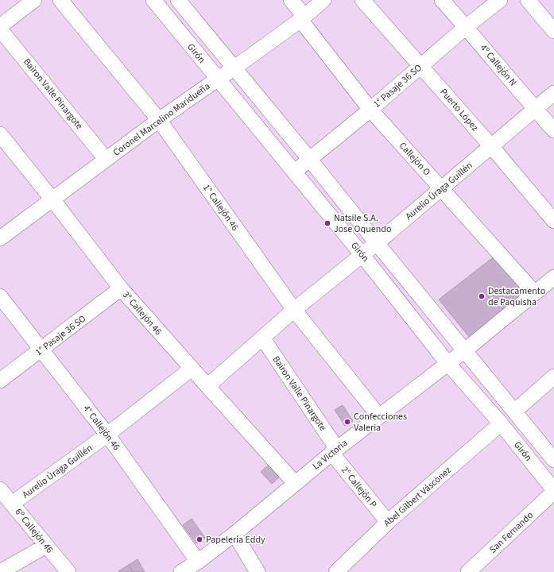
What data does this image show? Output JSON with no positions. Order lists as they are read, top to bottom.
{
  "streets": {
    "street": [
      "Girón",
      "4º Callejón N",
      "1° Pasaje 36 SO",
      "Bairon Valle Pinargote",
      "Puerto López",
      "Coronel Marcelino Maridueña",
      "Callejón O",
      "Aurelio Úraga Guillén",
      "1° Callejón 46",
      "3° Callejón 46",
      "4° Callejón 46",
      "La Victoria",
      "2° Callejón P",
      "Abel Gilbert Vásconez",
      "6º Callejón 46",
      "San Fernando"
    ]
  },
  "crossings": [
    ["Girón", "1° Pasaje 36 SO"],
    ["Girón", "Coronel Marcelino Maridueña"],
    ["Girón", "Aurelio Úraga Guillén"],
    ["Girón", "La Victoria"],
    ["Girón", "Abel Gilbert Vásconez"],
    ["Girón", "San Fernando"],
    ["4º Callejón N", "1° Pasaje 36 SO"],
    ["4º Callejón N", "Aurelio Úraga Guillén"],
    ["1° Pasaje 36 SO", "Puerto López"],
    ["1° Pasaje 36 SO", "Callejón O"],
    ["1° Pasaje 36 SO", "3° Callejón 46"],
    ["1° Pasaje 36 SO", "4° Callejón 46"],
    ["Bairon Valle Pinargote", "Coronel Marcelino Maridueña"],
    ["Bairon Valle Pinargote", "Aurelio Úraga Guillén"],
    ["Bairon Valle Pinargote", "La Victoria"],
    ["Bairon Valle Pinargote", "2° Callejón P"],
    ["Puerto López", "Aurelio Úraga Guillén"],
    ["Coronel Marcelino Maridueña", "Callejón O"],
    ["Coronel Marcelino Maridueña", "1° Callejón 46"],
    ["Coronel Marcelino Maridueña", "3° Callejón 46"],
    ["Callejón O", "Aurelio Úraga Guillén"],
    ["Callejón O", "La Victoria"],
    ["Aurelio Úraga Guillén", "1° Callejón 46"],
    ["Aurelio Úraga Guillén", "3° Callejón 46"],
    ["Aurelio Úraga Guillén", "4° Callejón 46"],
    ["Aurelio Úraga Guillén", "6º Callejón 46"],
    ["1° Callejón 46", "La Victoria"],
    ["3° Callejón 46", "La Victoria"],
    ["4° Callejón 46", "La Victoria"],
    ["La Victoria", "2° Callejón P"],
    ["2° Callejón P", "Abel Gilbert Vásconez"]
  ],
  "places": [
    "Natsile S.A. Jose Oquendo",
    "Destacamento de Paquisha",
    "Confecciones Valeria",
    "Papelería Eddy"
  ]
}
